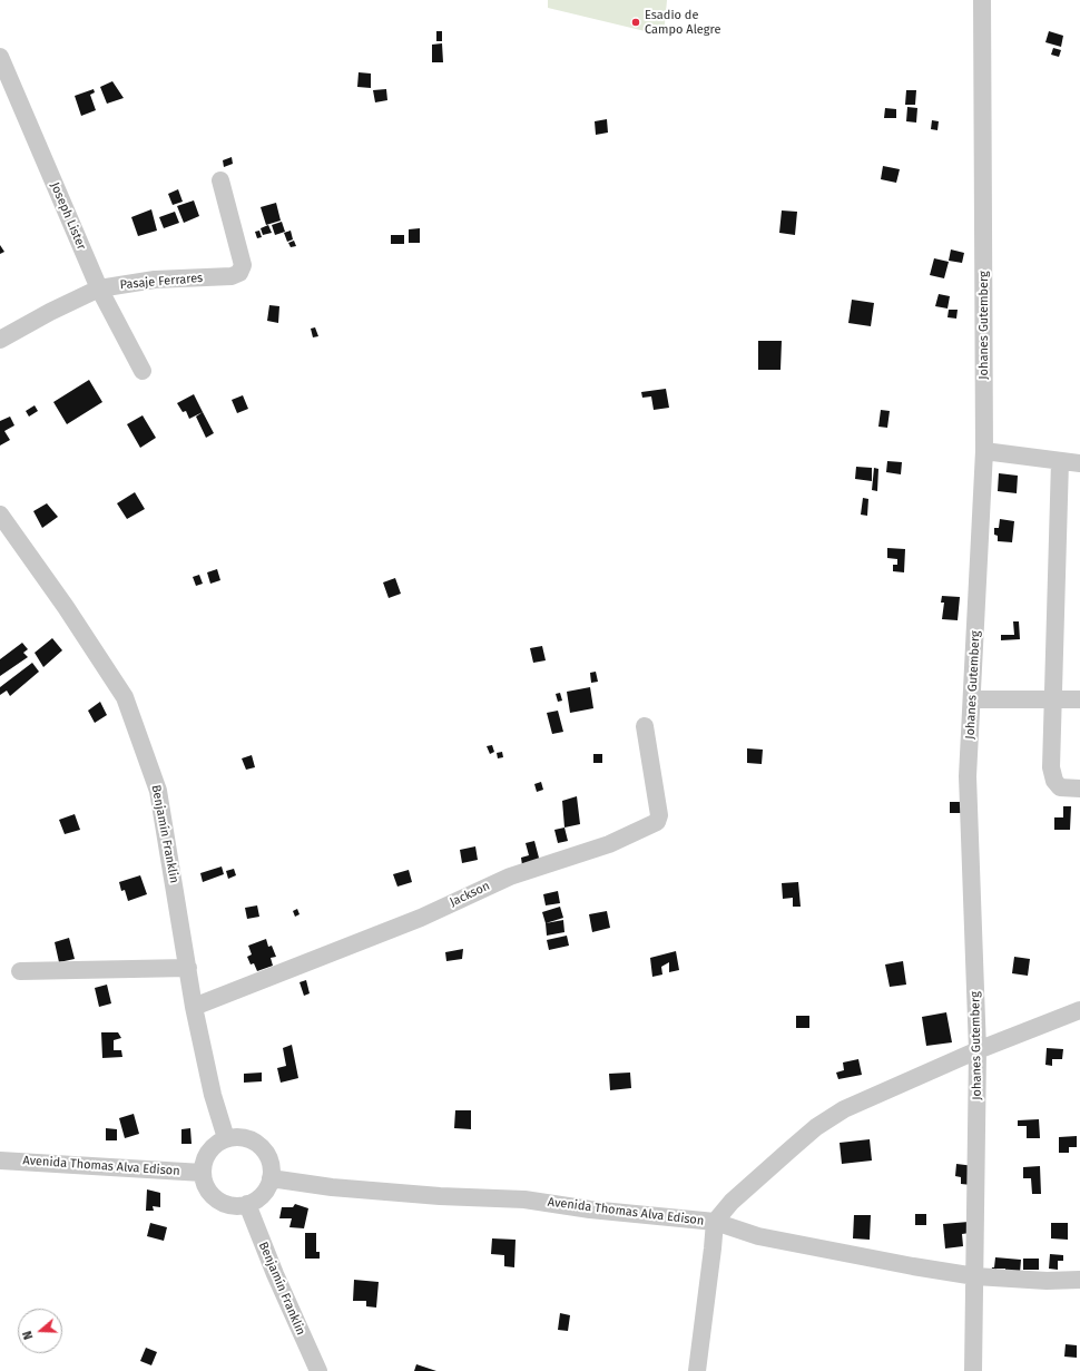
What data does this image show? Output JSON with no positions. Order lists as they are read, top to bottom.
{
  "streets": {
    "street": [
      "Joseph Lister",
      "Pasaje Ferrares",
      "Johanes Gutemberg",
      "Benjamín Franklin",
      "Jackson",
      "Avenida Thomas Alva Edison"
    ]
  },
  "crossings": [
    ["Joseph Lister", "Pasaje Ferrares"],
    ["Johanes Gutemberg", "Avenida Thomas Alva Edison"],
    ["Benjamín Franklin", "Jackson"],
    ["Benjamín Franklin", "Avenida Thomas Alva Edison"]
  ],
  "places": ["Esadio de Campo Alegre"],
  "north": "left"
}
